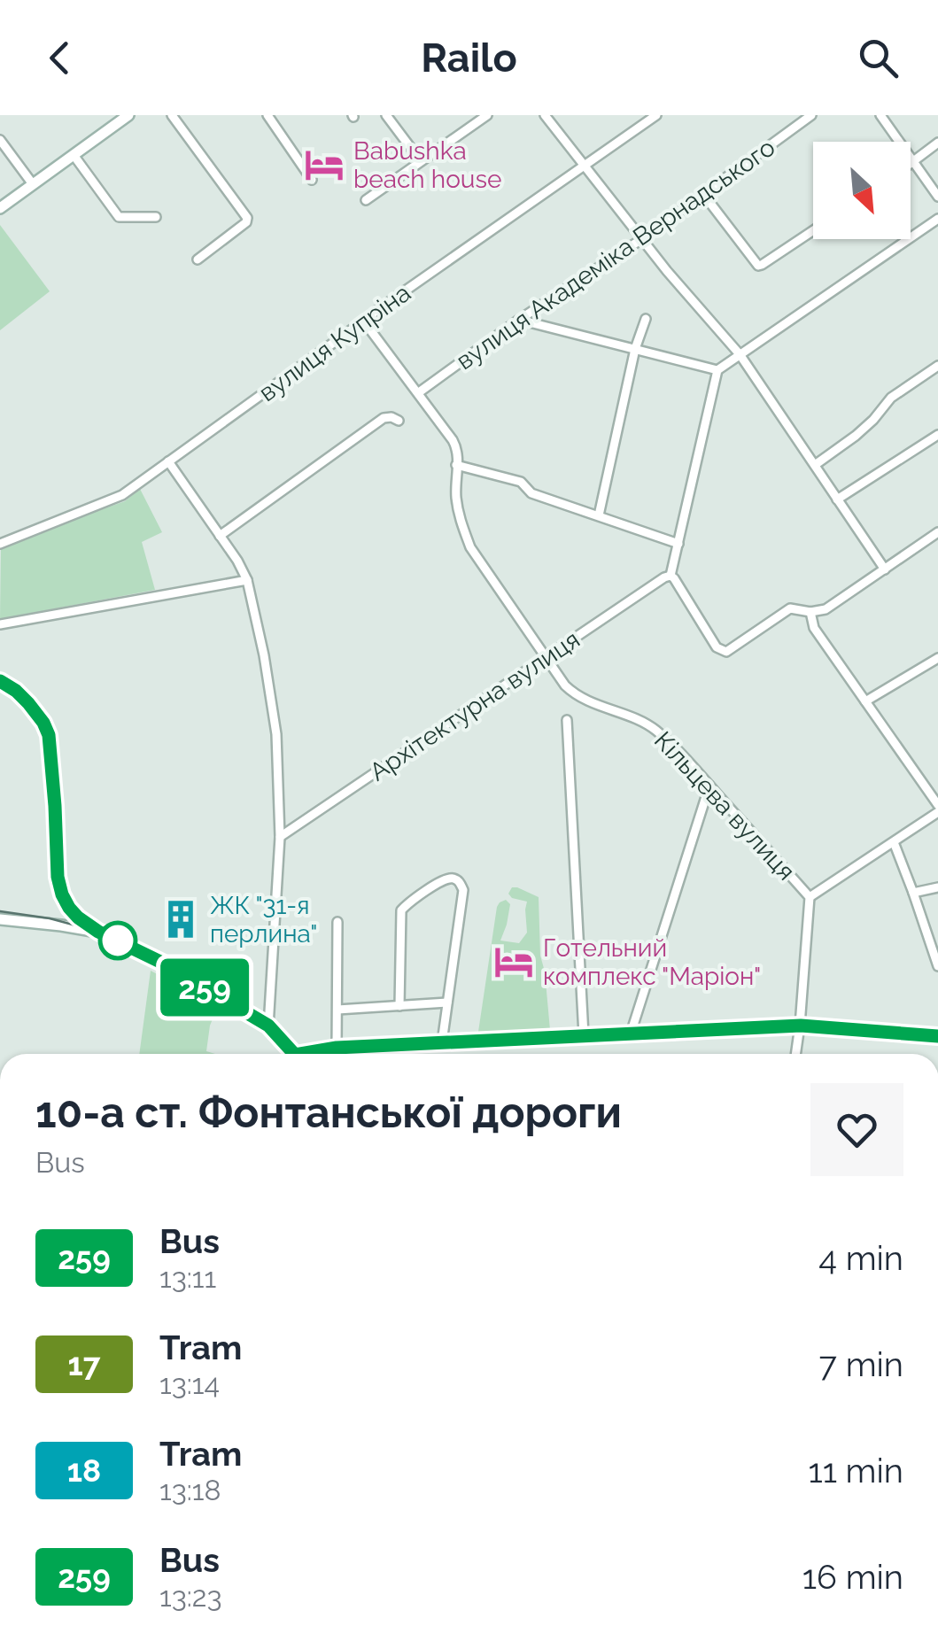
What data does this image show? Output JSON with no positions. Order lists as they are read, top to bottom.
{
  "streets": {
    "street": [
      "вулиця Академіка Вернадського",
      "вулиця Купріна",
      "Архітектурна вулиця",
      "Кільцева вулиця"
    ]
  },
  "crossings": [
    ["Архітектурна вулиця", "Кільцева вулиця"]
  ],
  "places": {
    "hotel": ["Babushka beach house", "Готельний комплекс \"Маріон\""],
    "building": ["ЖК \"31-я перлина\""]
  },
  "lines": ["bus line 259"],
  "north": "bottom right",
  "page": {
    "header": "Railo",
    "on_map": "259",
    "heading": ["10-а ст. Фонтанської дороги", "Bus"],
    "list": [
      {
        "mark": "259",
        "name": "Bus",
        "note": "13:11",
        "value": "4 min"
      },
      {
        "mark": "17",
        "name": "Tram",
        "note": "13:14",
        "value": "7 min"
      },
      {
        "mark": "18",
        "name": "Tram",
        "note": "13:18",
        "value": "11 min"
      },
      {
        "mark": "259",
        "name": "Bus",
        "note": "13:23",
        "value": "16 min"
      }
    ]
  }
}
